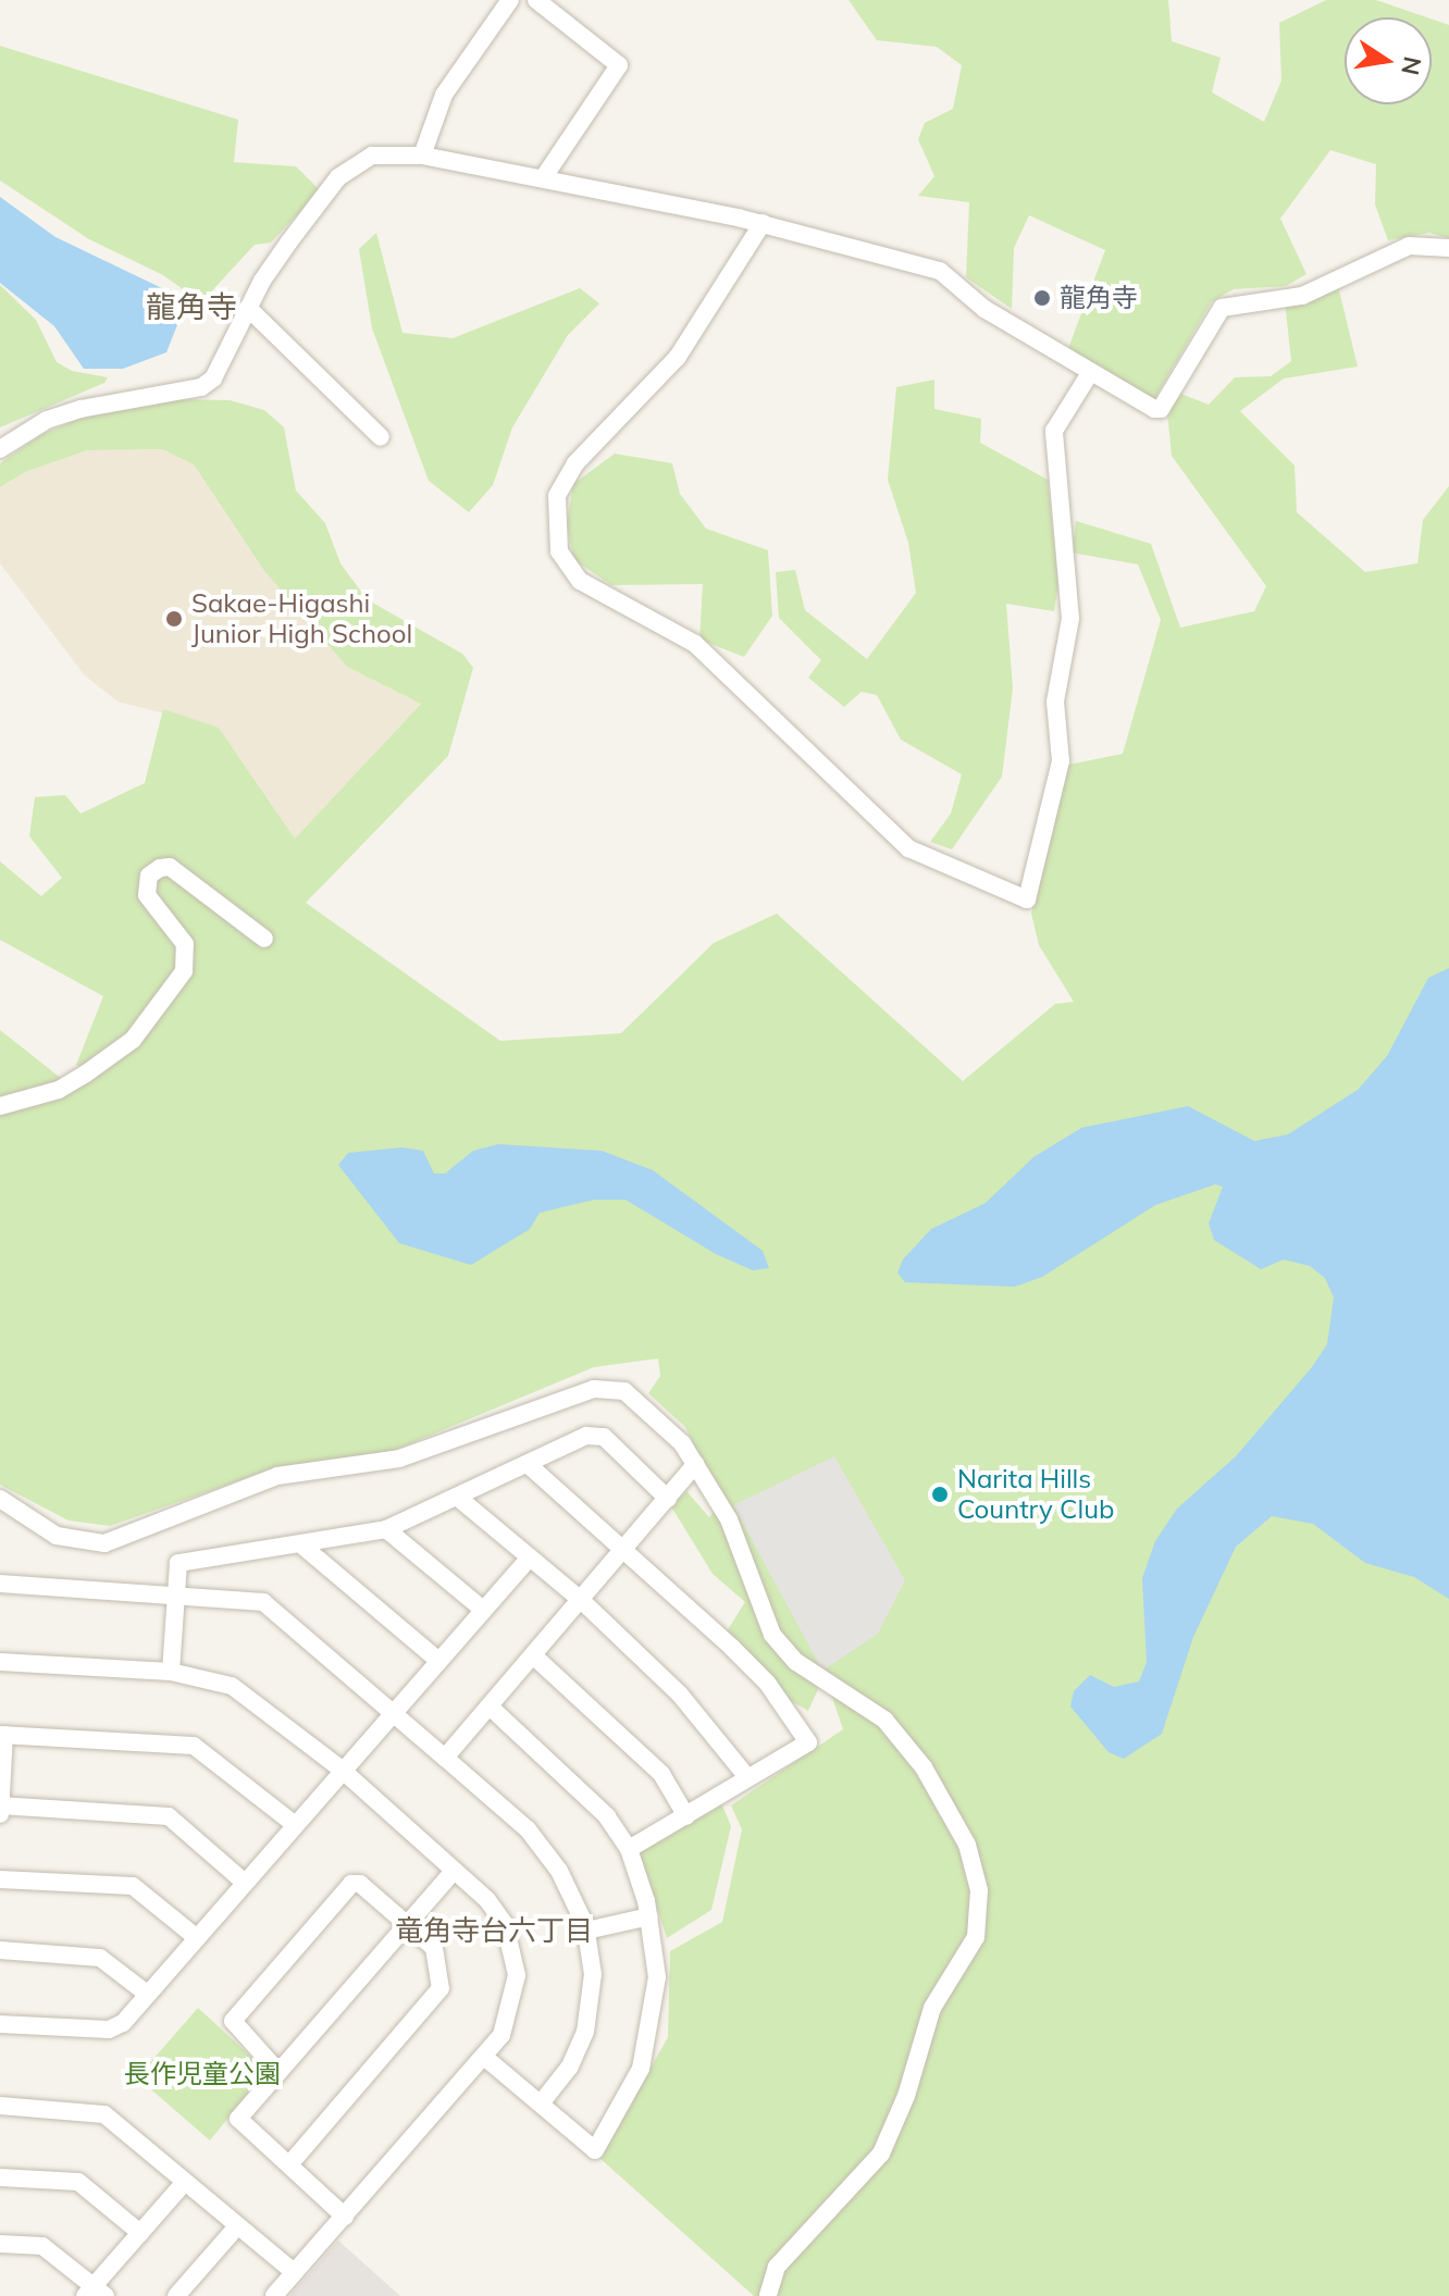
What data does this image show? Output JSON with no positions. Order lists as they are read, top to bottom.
{
  "districts": ["龍角寺", "竜角寺台六丁目"],
  "parks": ["長作児童公園"],
  "places": ["龍角寺", "Sakae-Higashi Junior High School", "Narita Hills Country Club"],
  "north": "right"
}
